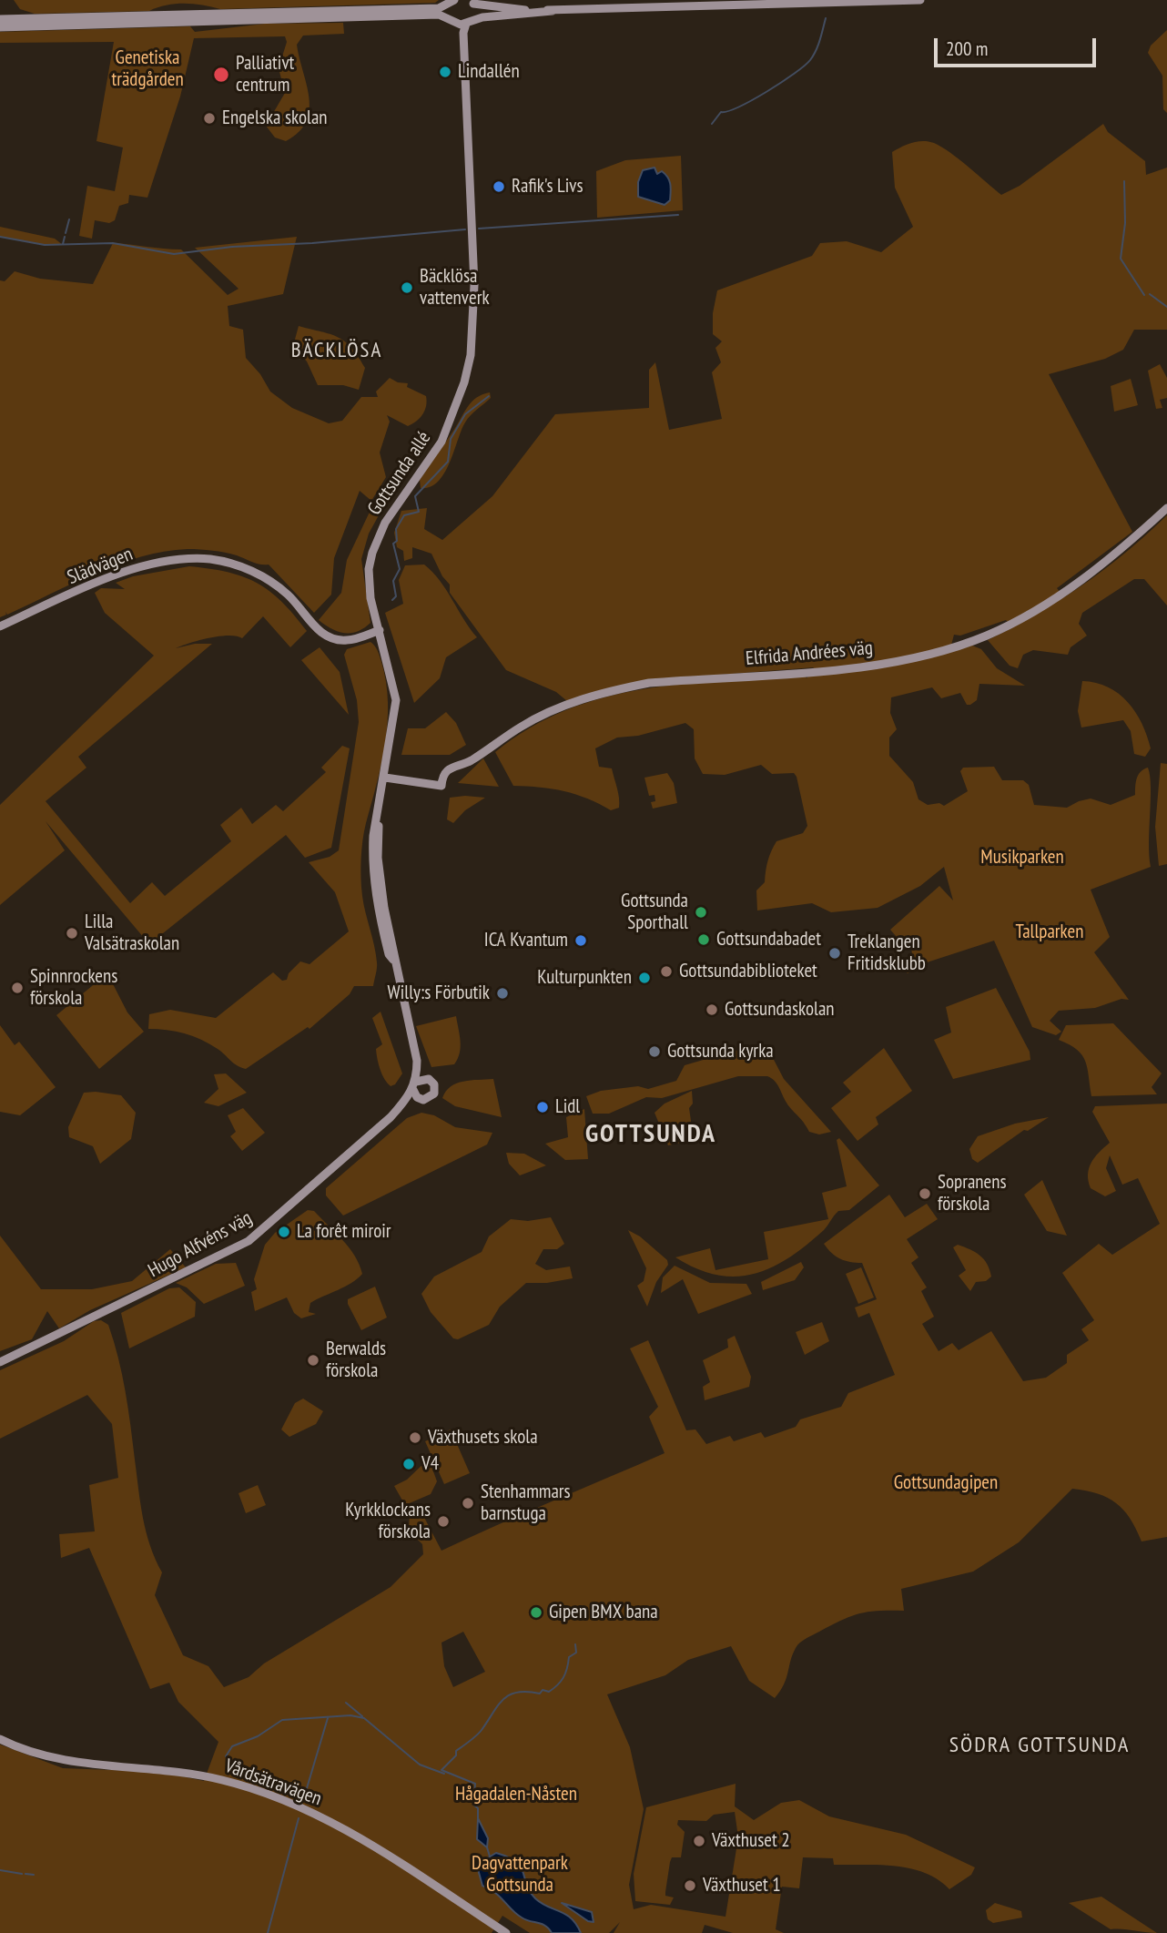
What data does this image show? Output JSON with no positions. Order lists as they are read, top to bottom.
{
  "streets": {
    "street": [
      "Gottsunda allé",
      "Slädvägen",
      "Elfrida Andrées väg",
      "Hugo Alfvéns väg",
      "Vårdsätravägen"
    ]
  },
  "crossings": [
    ["Gottsunda allé", "Slädvägen"],
    ["Gottsunda allé", "Elfrida Andrées väg"],
    ["Gottsunda allé", "Hugo Alfvéns väg"]
  ],
  "districts": ["BÄCKLÖSA", "GOTTSUNDA", "SÖDRA GOTTSUNDA"],
  "parks": [
    "Genetiska trädgården",
    "Musikparken",
    "Tallparken",
    "Gottsundagipen",
    "Hågadalen-Nåsten",
    "Dagvattenpark Gottsunda"
  ],
  "places": [
    "Lindallén",
    "Palliativt centrum",
    "Engelska skolan",
    "Rafik's Livs",
    "Bäcklösa vattenverk",
    "Gottsunda Sporthall",
    "Lilla Valsätraskolan",
    "Gottsundabadet",
    "ICA Kvantum",
    "Treklangen Fritidsklubb",
    "Gottsundabiblioteket",
    "Kulturpunkten",
    "Spinnrockens förskola",
    "Willy:s Förbutik",
    "Gottsundaskolan",
    "Gottsunda kyrka",
    "Lidl",
    "Sopranens förskola",
    "La forêt miroir",
    "Berwalds förskola",
    "Växthusets skola",
    "V4",
    "Stenhammars barnstuga",
    "Kyrkklockans förskola",
    "Gipen BMX bana",
    "Växthuset 2",
    "Växthuset 1"
  ],
  "scale_bar": "200 m"
}
